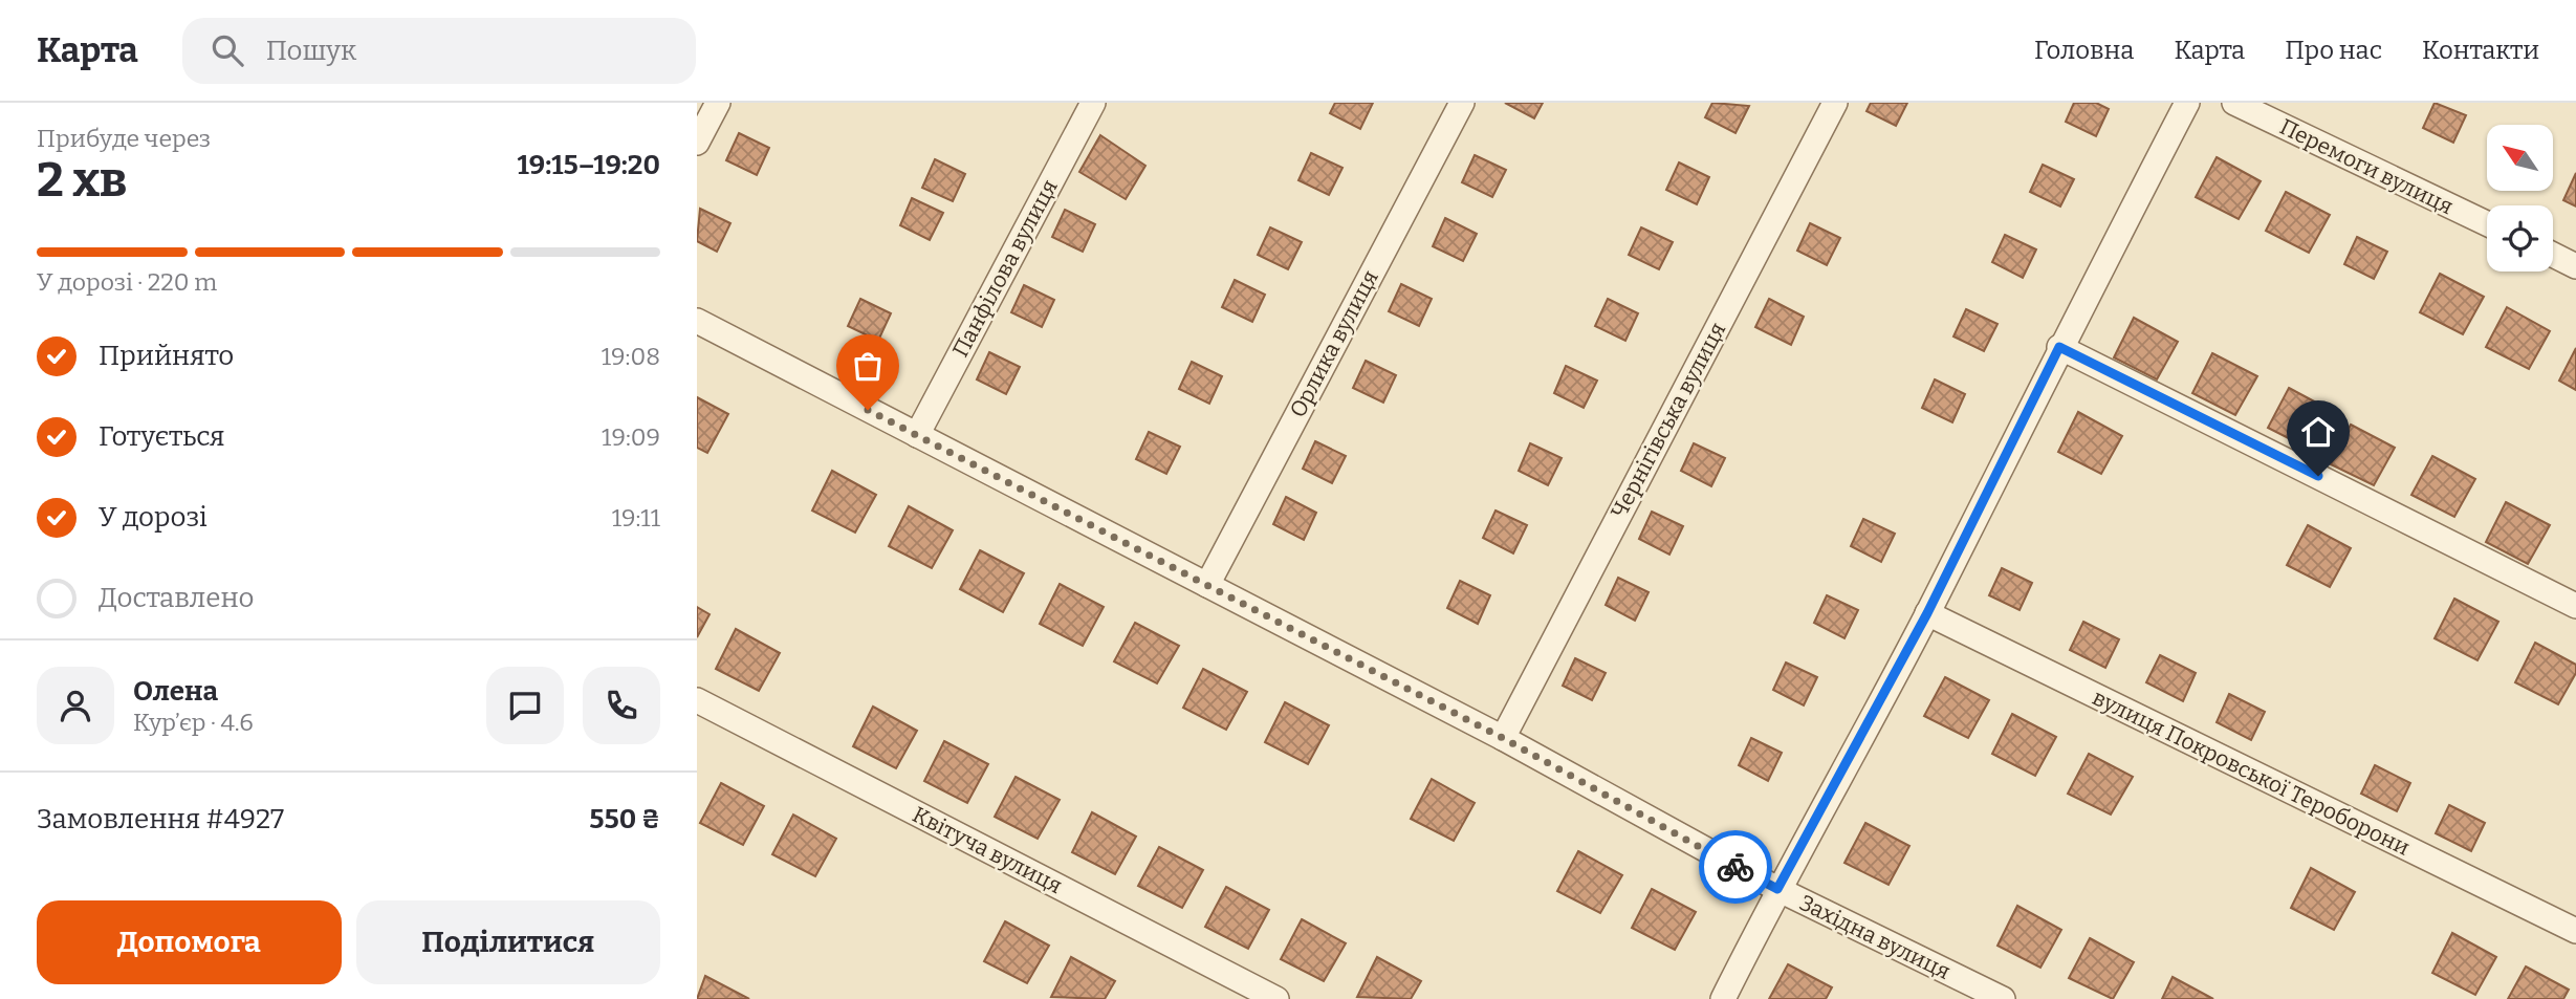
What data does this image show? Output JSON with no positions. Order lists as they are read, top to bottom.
{
  "streets": {
    "street": [
      "Перемоги вулиця",
      "Панфілова вулиця",
      "Орлика вулиця",
      "Чернігівська вулиця",
      "вулиця Покровської Тероборони",
      "Квітуча вулиця",
      "Західна вулиця"
    ]
  },
  "crossings": [
    ["Панфілова вулиця", "Західна вулиця"],
    ["Орлика вулиця", "Західна вулиця"],
    ["Чернігівська вулиця", "Західна вулиця"]
  ],
  "north": "top left",
  "page": {
    "header": "Карта",
    "search": "Пошук",
    "nav": [
      "Головна",
      "Карта",
      "Про нас",
      "Контакти"
    ],
    "heading": ["2 хв", "Прибуде через", "19:15–19:20"],
    "panel": [
      "Олена",
      "Кур’єр · 4.6",
      "Замовлення #4927",
      "550 ₴"
    ],
    "bar": "У дорозі · 220 m",
    "list": [
      ["Прийнято", "19:08"],
      ["Готується", "19:09"],
      ["У дорозі", "19:11"],
      "Доставлено"
    ],
    "buttons": ["Допомога", "Поділитися"]
  }
}
